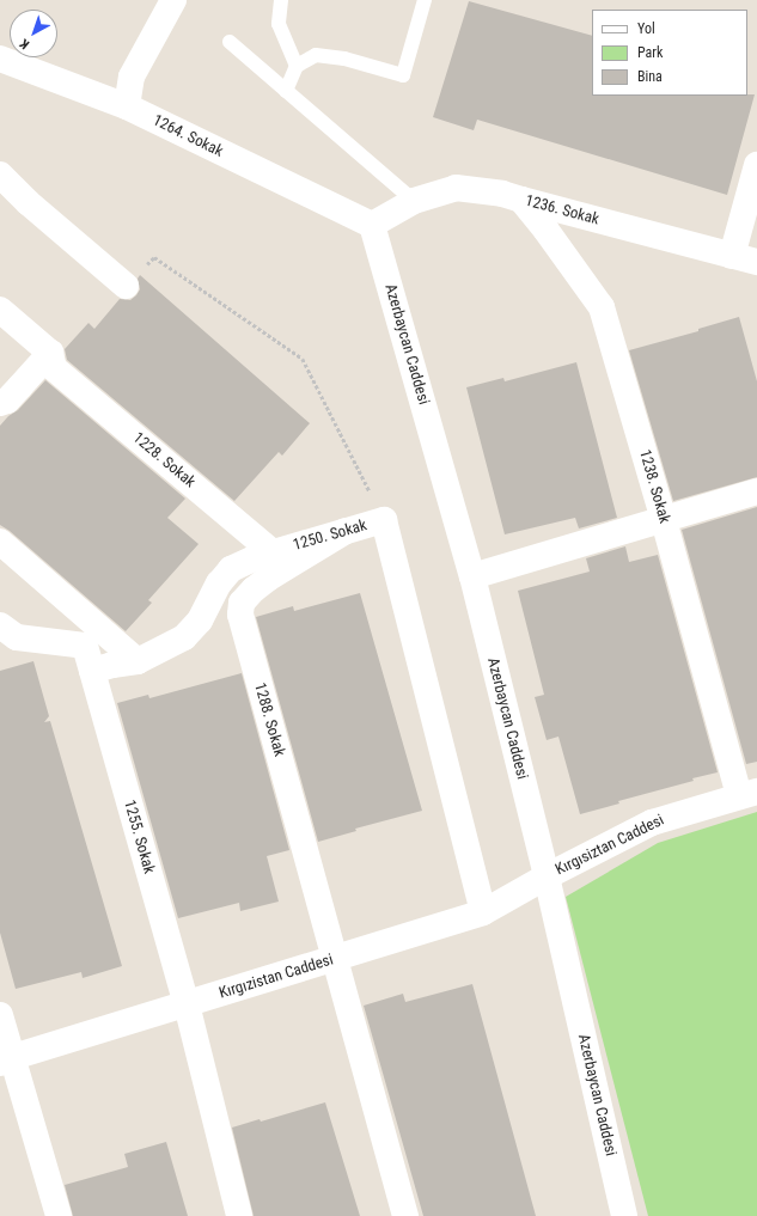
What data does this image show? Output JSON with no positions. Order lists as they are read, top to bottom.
{
  "streets": {
    "street": [
      "1264. Sokak",
      "1236. Sokak",
      "Azerbaycan Caddesi",
      "1228. Sokak",
      "1238. Sokak",
      "1250. Sokak",
      "1288. Sokak",
      "1255. Sokak",
      "Kırgısiztan Caddesi",
      "Kırgızistan Caddesi"
    ]
  },
  "crossings": [
    ["1264. Sokak", "1236. Sokak"],
    ["1264. Sokak", "Azerbaycan Caddesi"],
    ["1236. Sokak", "Azerbaycan Caddesi"],
    ["1236. Sokak", "1238. Sokak"],
    ["Azerbaycan Caddesi", "Kırgısiztan Caddesi"],
    ["Azerbaycan Caddesi", "Kırgızistan Caddesi"],
    ["1228. Sokak", "1250. Sokak"],
    ["1238. Sokak", "Kırgısiztan Caddesi"],
    ["1250. Sokak", "1288. Sokak"],
    ["1250. Sokak", "1255. Sokak"],
    ["1250. Sokak", "Kırgızistan Caddesi"],
    ["1288. Sokak", "Kırgızistan Caddesi"],
    ["1255. Sokak", "Kırgızistan Caddesi"],
    ["Kırgısiztan Caddesi", "Kırgızistan Caddesi"]
  ],
  "legend": ["Yol", "Park", "Bina"],
  "north": "bottom left"
}
